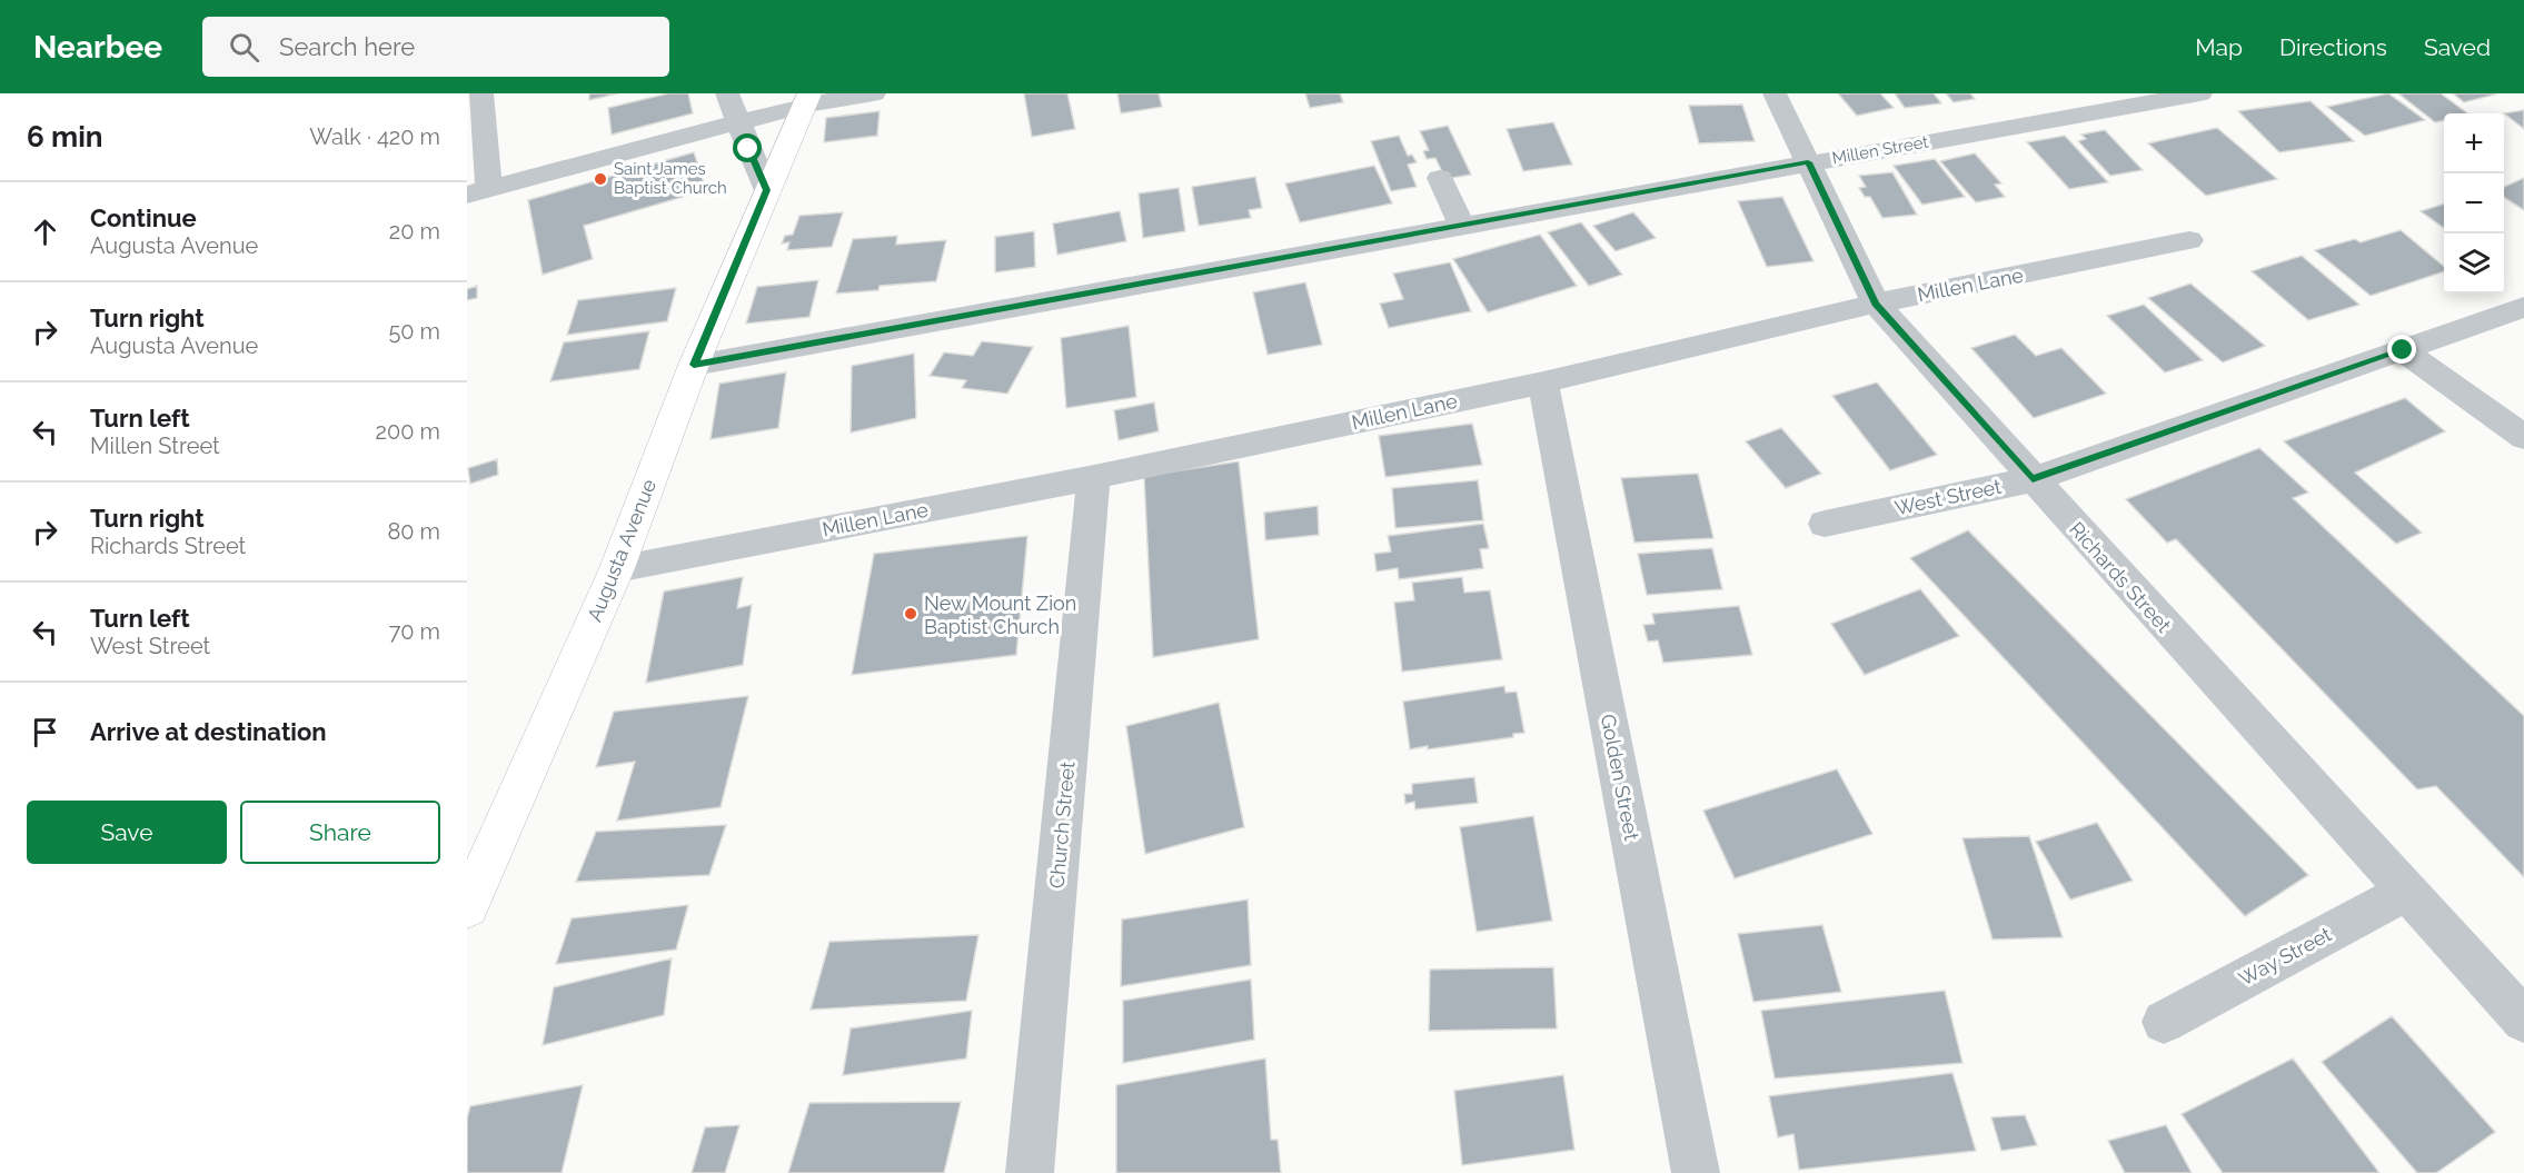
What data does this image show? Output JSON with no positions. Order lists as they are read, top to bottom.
{
  "streets": {
    "main road": ["Augusta Avenue"],
    "street": [
      "Millen Street",
      "Millen Lane",
      "West Street",
      "Richards Street",
      "Golden Street",
      "Church Street",
      "Way Street"
    ]
  },
  "crossings": [
    ["Millen Street", "Augusta Avenue"],
    ["Millen Street", "Richards Street"],
    ["Millen Lane", "Augusta Avenue"],
    ["Millen Lane", "Richards Street"],
    ["Millen Lane", "Golden Street"],
    ["Millen Lane", "Church Street"],
    ["West Street", "Richards Street"],
    ["Richards Street", "Way Street"]
  ],
  "places": ["Saint James Baptist Church", "New Mount Zion Baptist Church"],
  "page": {
    "header": "Nearbee",
    "search": "Search here",
    "nav": ["Map", "Directions", "Saved"],
    "heading": ["6 min", "Walk · 420 m"],
    "map_buttons": ["+", "−"],
    "list": [
      ["Continue", "Augusta Avenue", "20 m"],
      ["Turn right", "Augusta Avenue", "50 m"],
      ["Turn left", "Millen Street", "200 m"],
      ["Turn right", "Richards Street", "80 m"],
      ["Turn left", "West Street", "70 m"],
      "Arrive at destination"
    ],
    "buttons": ["Save", "Share"]
  }
}
